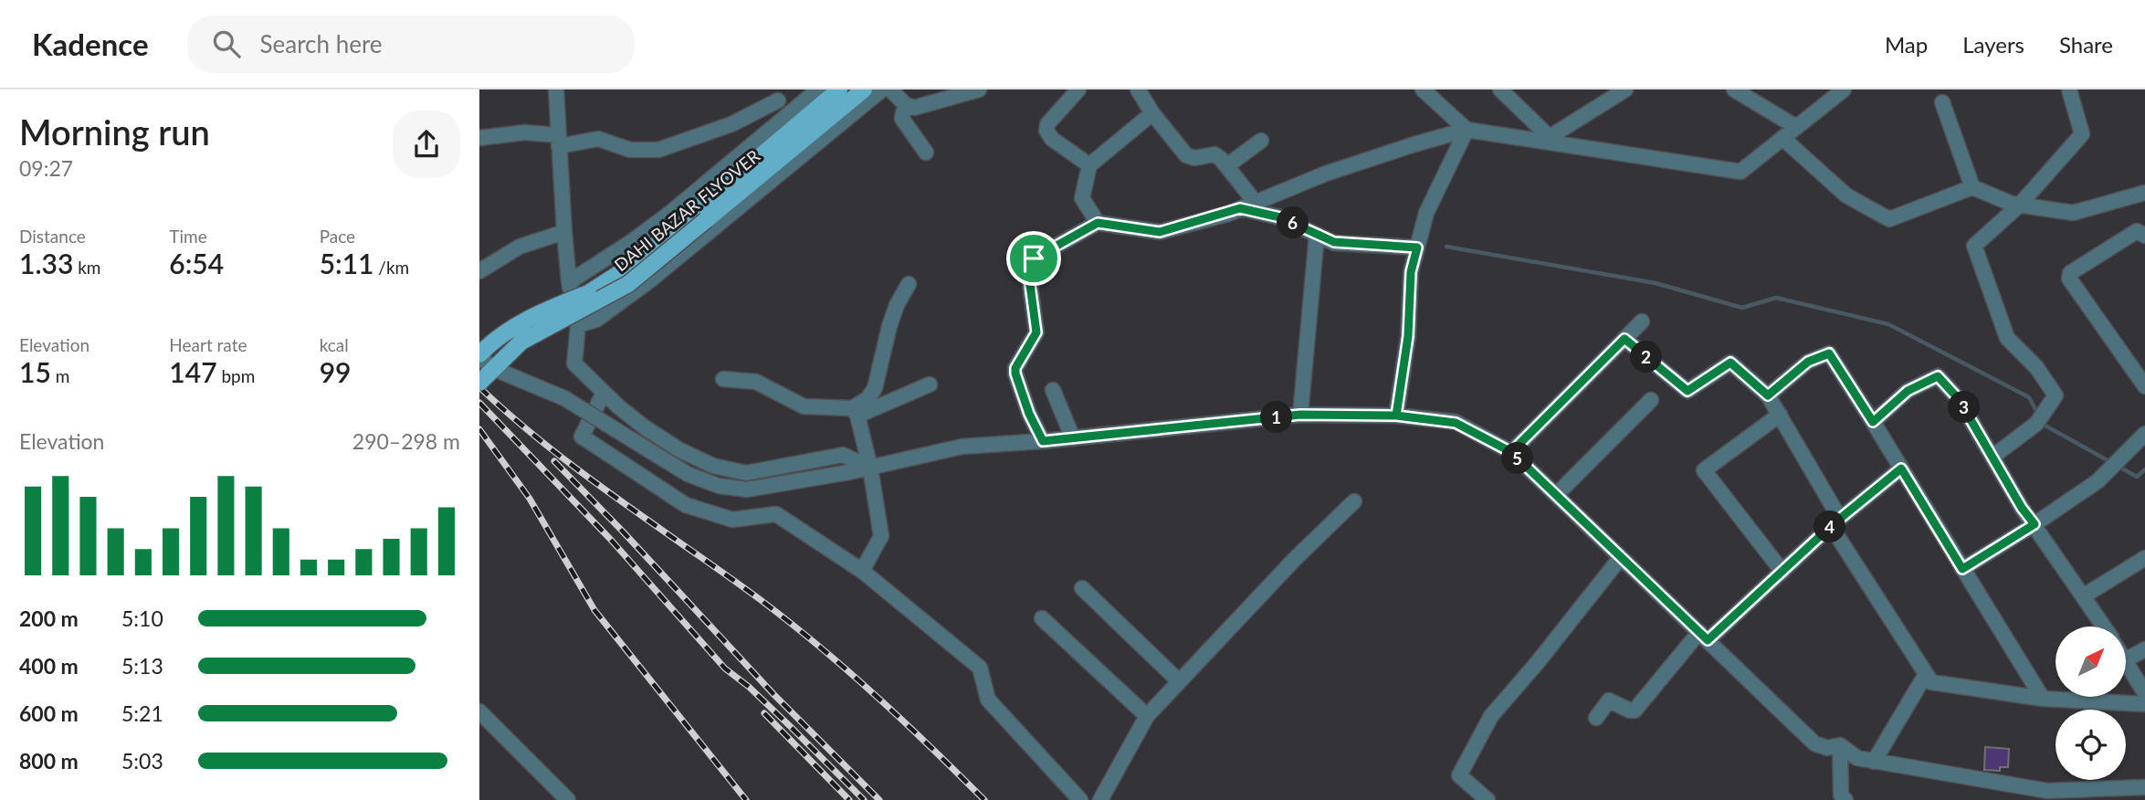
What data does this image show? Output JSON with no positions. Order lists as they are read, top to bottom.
{
  "streets": {
    "main road": ["DAHI BAZAR FLYOVER"]
  },
  "north": "top right",
  "page": {
    "header": "Kadence",
    "search": "Search here",
    "nav": ["Map", "Layers", "Share"],
    "heading": ["Morning run", "09:27"],
    "stats": [
      ["Distance", "1.33 km"],
      ["Time", "6:54"],
      ["Pace", "5:11 /km"],
      ["Elevation", "15 m"],
      ["Heart rate", "147 bpm"],
      ["kcal", "99"]
    ],
    "pins": [
      "6",
      "2",
      "3",
      "1",
      "5",
      "4"
    ],
    "chart": ["Elevation", "290–298 m"],
    "list": [
      {
        "name": "200 m",
        "note": "5:10"
      },
      {
        "name": "400 m",
        "note": "5:13"
      },
      {
        "name": "600 m",
        "note": "5:21"
      },
      {
        "name": "800 m",
        "note": "5:03"
      }
    ]
  }
}
